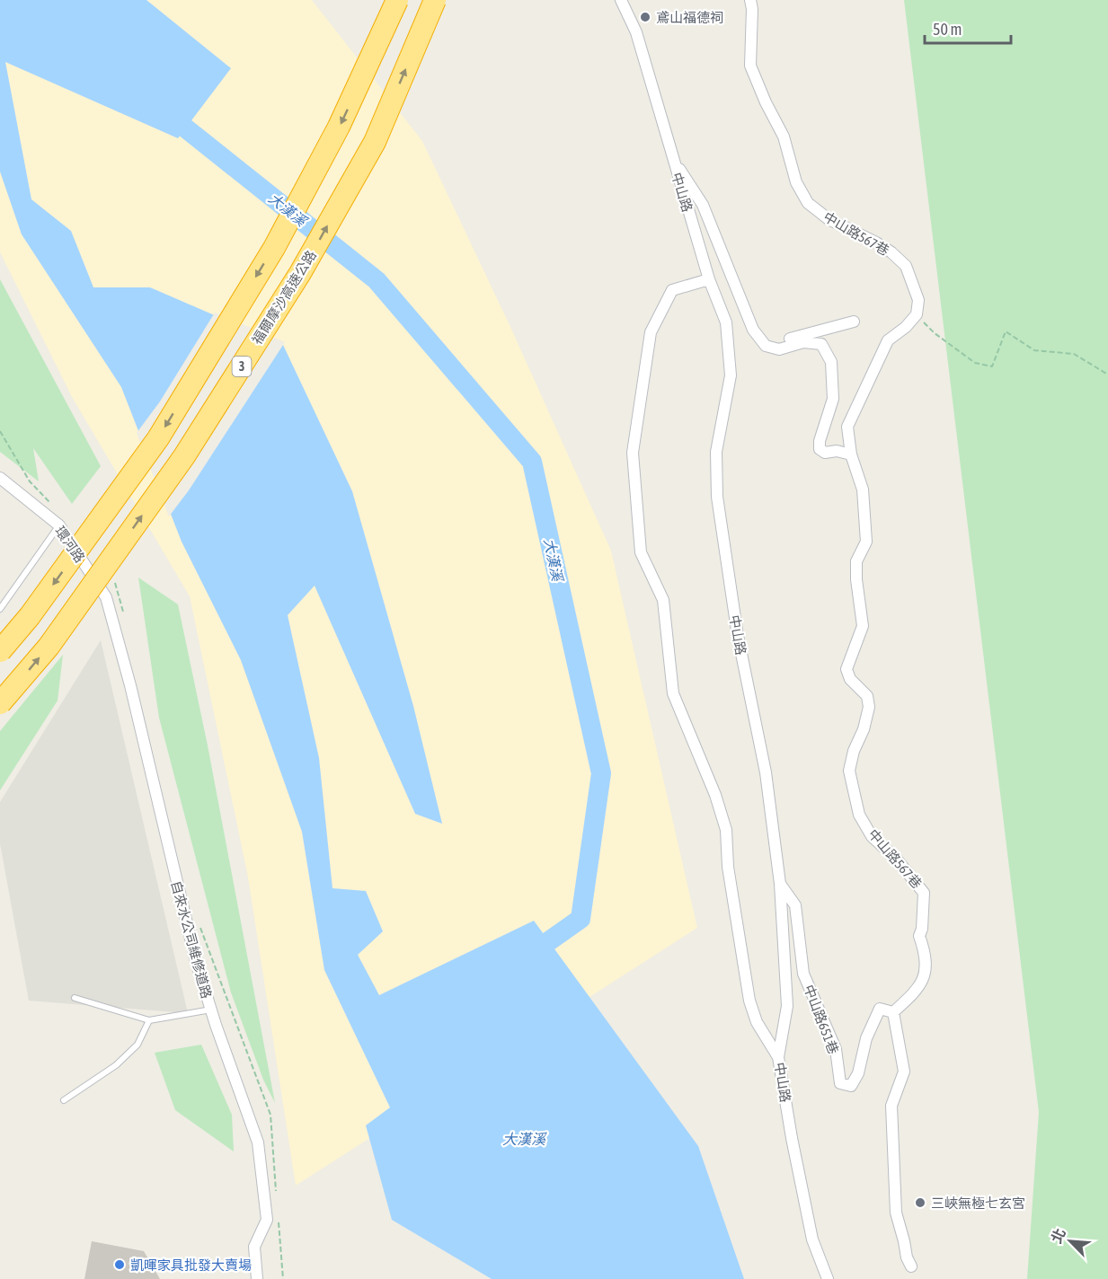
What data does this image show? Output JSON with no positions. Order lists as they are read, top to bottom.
{
  "streets": {
    "highway": ["福爾摩沙高速公路", "3"],
    "street": [
      "中山路",
      "中山路567巷",
      "環河路",
      "自來水公司維修道路",
      "中山路651巷"
    ]
  },
  "crossings": [
    ["中山路", "中山路651巷"],
    ["中山路567巷", "中山路651巷"],
    ["環河路", "自來水公司維修道路"]
  ],
  "water": ["大漢溪"],
  "places": ["鳶山福德祠", "三峽無極七玄宮", "凱暉家具批發大賣場"],
  "scale_bar": "50 m",
  "north": "top left"
}
